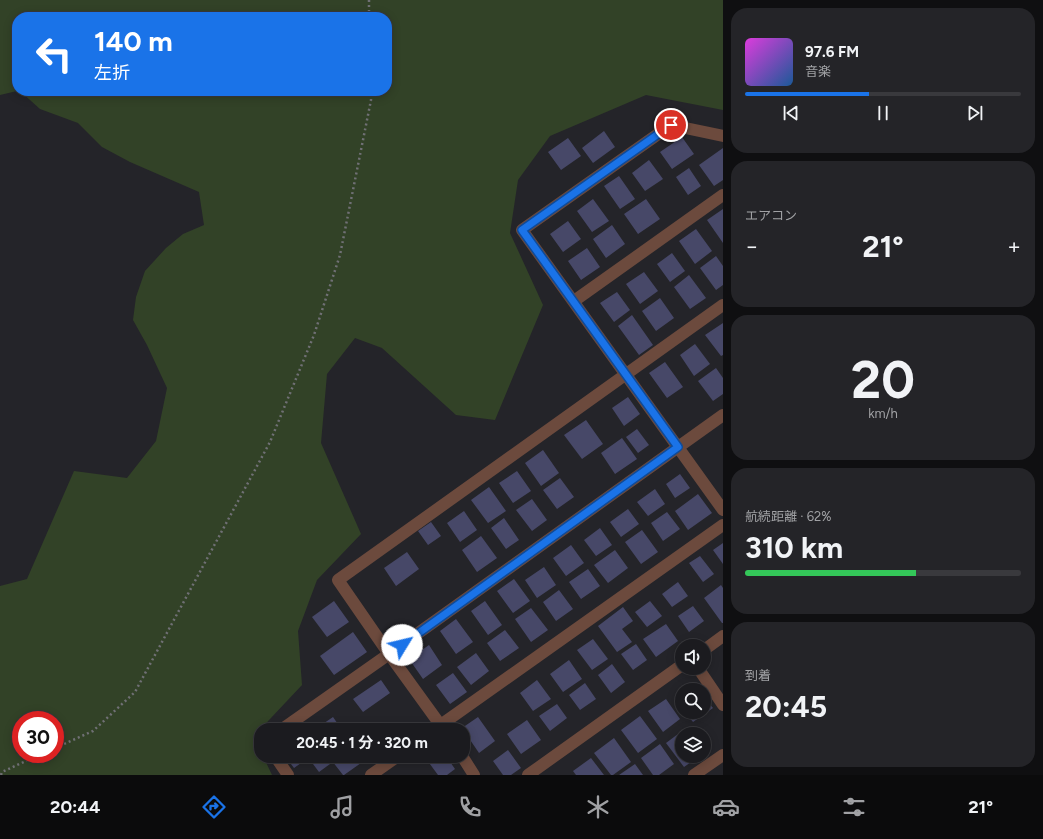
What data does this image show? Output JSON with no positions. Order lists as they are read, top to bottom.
{
  "page": {
    "turn": ["140 m", "左折"],
    "song": ["97.6 FM", "音楽"],
    "tile": [
      "エアコン",
      ["20", "km/h"],
      ["航続距離 · 62%", "310 km"],
      ["到着", "20:45"]
    ],
    "heat": ["−", "21°", "+"],
    "limit": "30",
    "trip": "20:45 · 1 分 · 320 m",
    "tabs": ["20:44", "21°"]
  }
}
